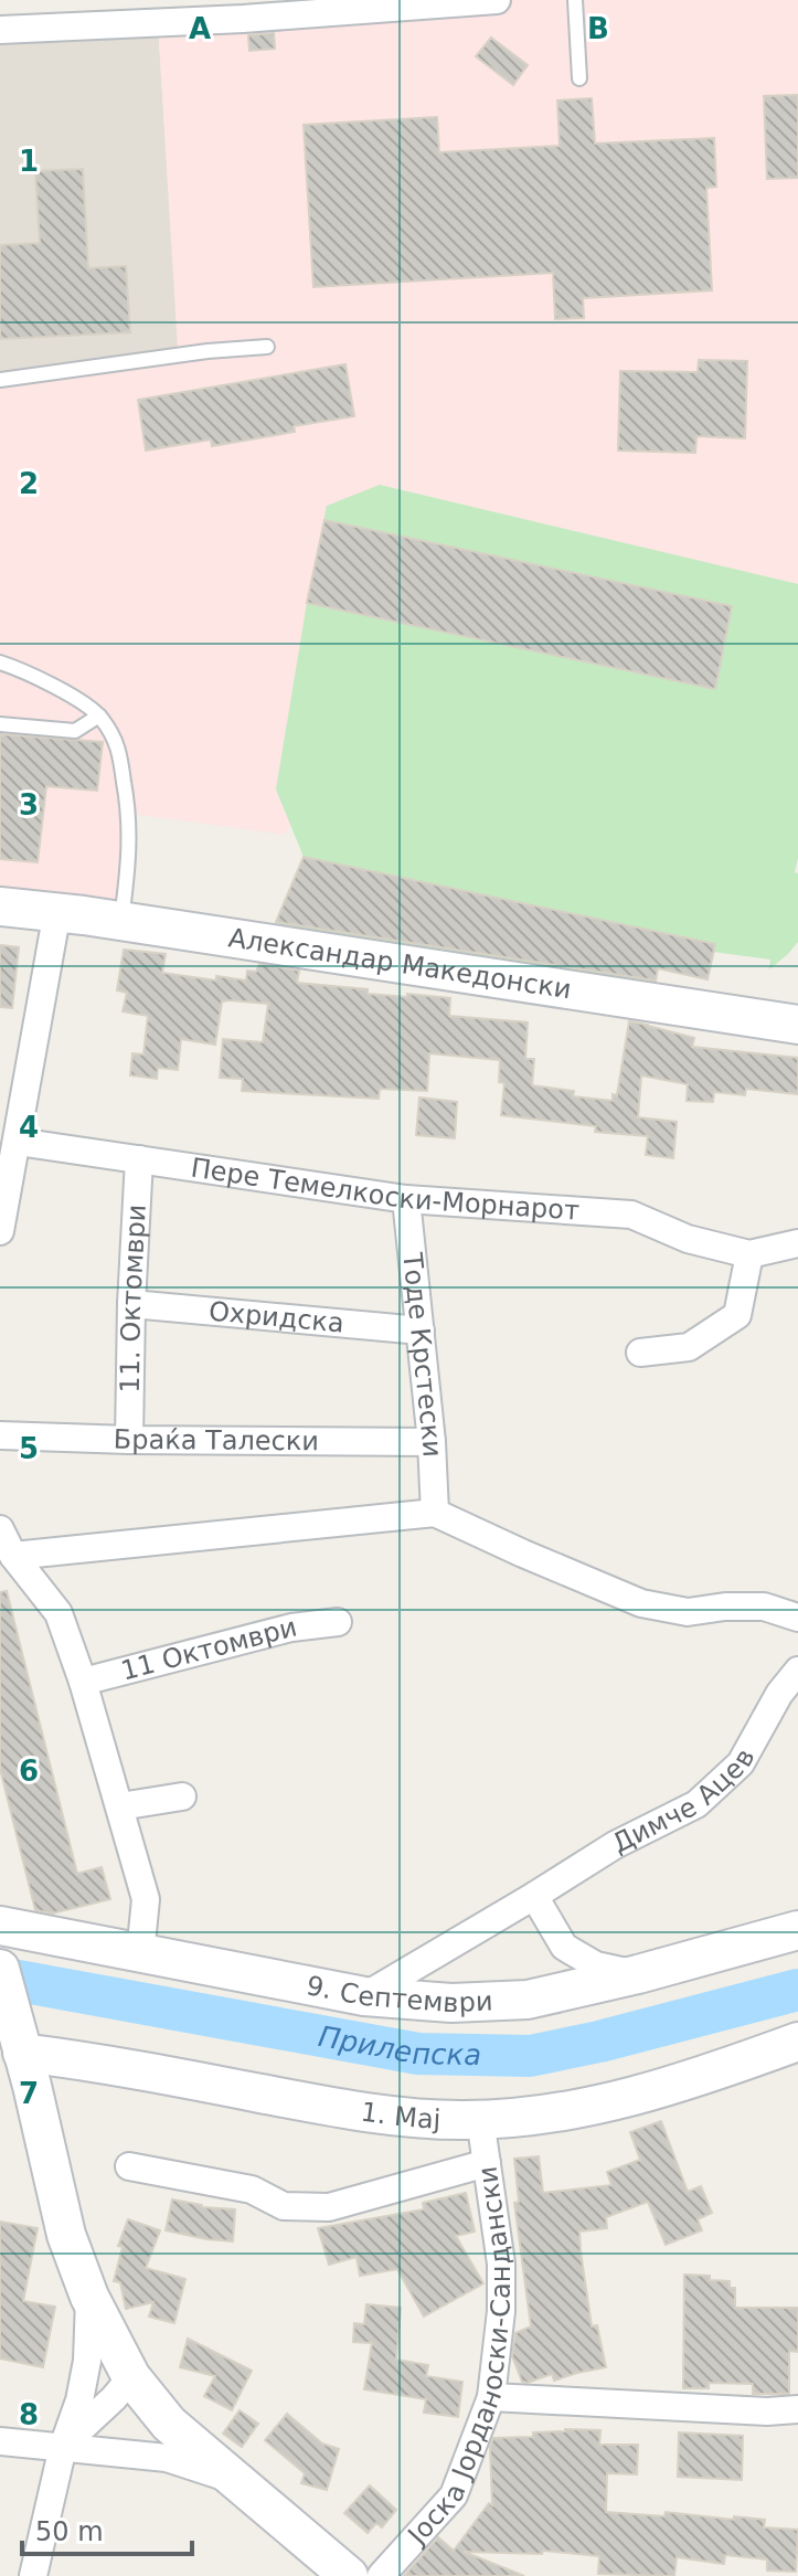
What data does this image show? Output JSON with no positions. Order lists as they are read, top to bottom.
{
  "streets": {
    "street": [
      "Александар Македонски",
      "Пере Темелкоски-Морнарот",
      "11. Октомври",
      "Охридска",
      "Тоде Крстески",
      "Браќа Талески",
      "11 Октомври",
      "Димче Ацев",
      "9. Септември",
      "1. Мај",
      "Јоска Јорданоски-Сандански"
    ]
  },
  "crossings": [
    ["Пере Темелкоски-Морнарот", "11. Октомври"],
    ["Пере Темелкоски-Морнарот", "Тоде Крстески"],
    ["11. Октомври", "Охридска"],
    ["11. Октомври", "Браќа Талески"],
    ["Охридска", "Тоде Крстески"],
    ["Тоде Крстески", "Браќа Талески"],
    ["Димче Ацев", "9. Септември"],
    ["1. Мај", "Јоска Јорданоски-Сандански"]
  ],
  "water": ["Прилепска"],
  "scale_bar": "50 m",
  "grid": {
    "columns": ["A", "B"],
    "rows": [
      "1",
      "2",
      "3",
      "4",
      "5",
      "6",
      "7",
      "8"
    ]
  }
}
